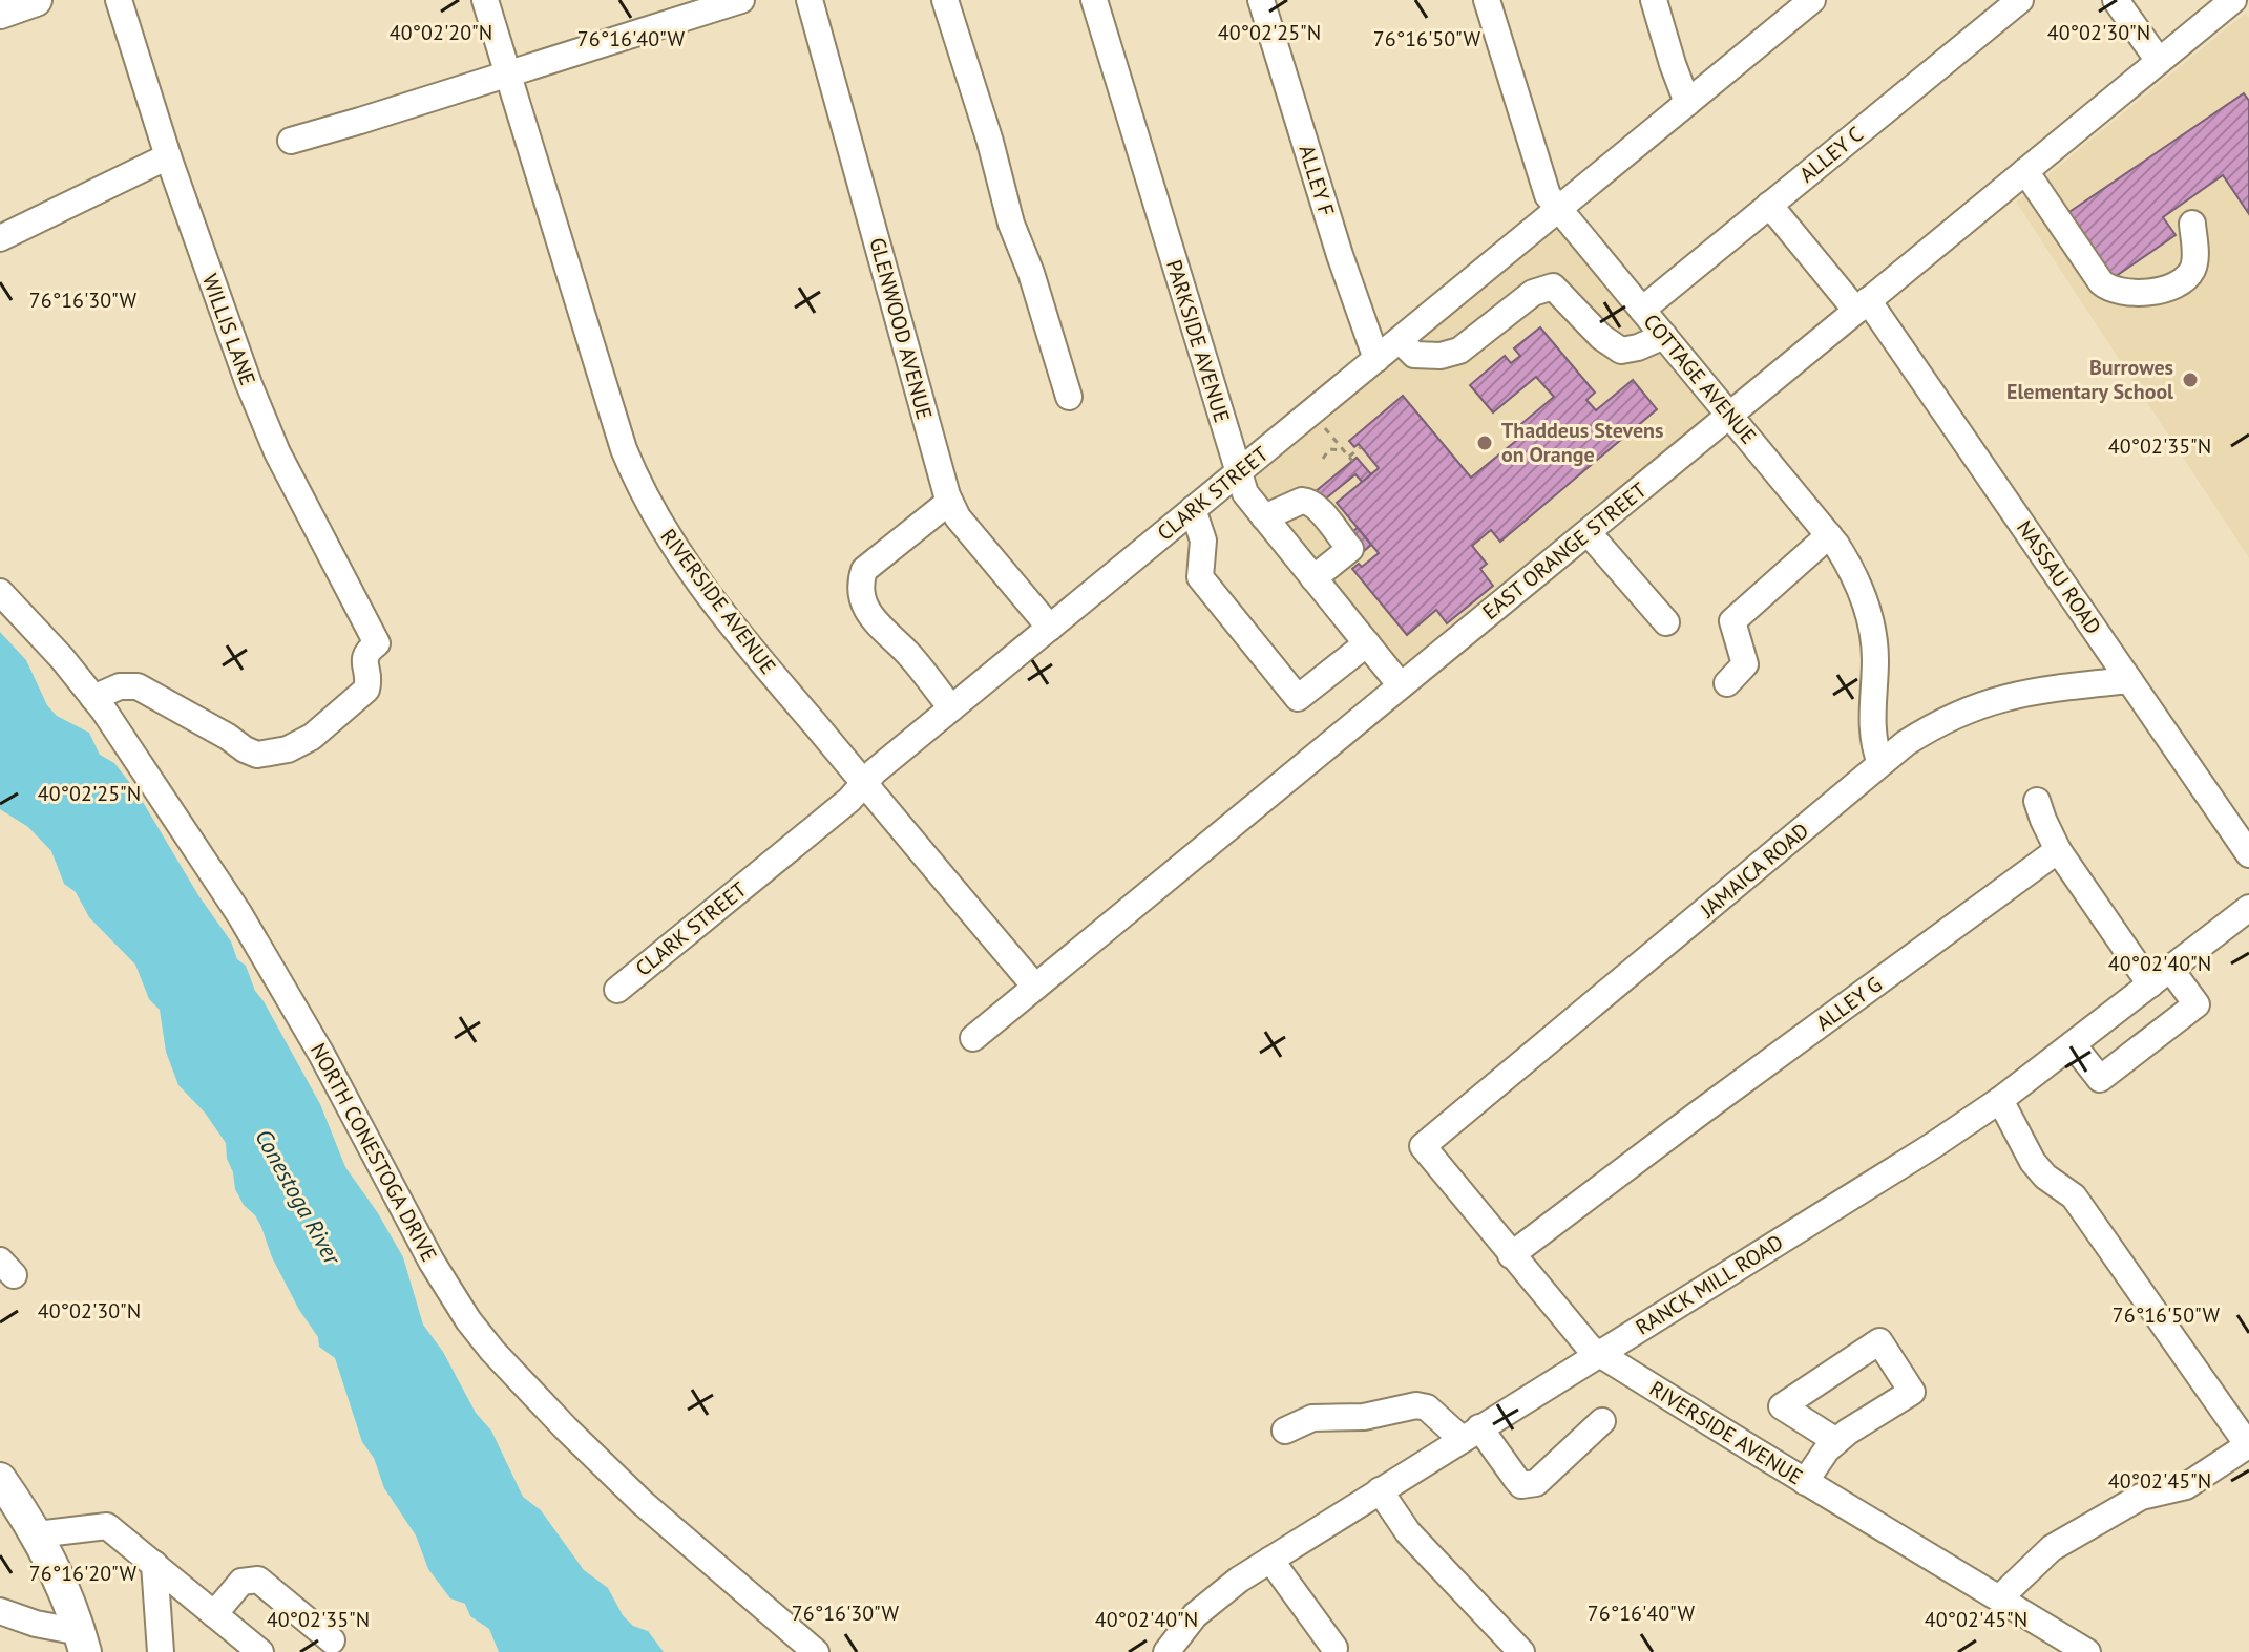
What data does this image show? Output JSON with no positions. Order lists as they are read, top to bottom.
{
  "streets": {
    "street": [
      "ALLEY C",
      "ALLEY F",
      "GLENWOOD AVENUE",
      "WILLIS LANE",
      "PARKSIDE AVENUE",
      "COTTAGE AVENUE",
      "CLARK STREET",
      "EAST ORANGE STREET",
      "NASSAU ROAD",
      "RIVERSIDE AVENUE",
      "JAMAICA ROAD",
      "ALLEY G",
      "NORTH CONESTOGA DRIVE",
      "RANCK MILL ROAD"
    ]
  },
  "crossings": [
    ["ALLEY C", "COTTAGE AVENUE"],
    ["ALLEY C", "NASSAU ROAD"],
    ["ALLEY F", "CLARK STREET"],
    ["GLENWOOD AVENUE", "CLARK STREET"],
    ["WILLIS LANE", "NORTH CONESTOGA DRIVE"],
    ["PARKSIDE AVENUE", "CLARK STREET"],
    ["PARKSIDE AVENUE", "EAST ORANGE STREET"],
    ["COTTAGE AVENUE", "CLARK STREET"],
    ["COTTAGE AVENUE", "EAST ORANGE STREET"],
    ["COTTAGE AVENUE", "JAMAICA ROAD"],
    ["CLARK STREET", "RIVERSIDE AVENUE"],
    ["EAST ORANGE STREET", "NASSAU ROAD"],
    ["EAST ORANGE STREET", "RIVERSIDE AVENUE"],
    ["NASSAU ROAD", "JAMAICA ROAD"],
    ["RIVERSIDE AVENUE", "JAMAICA ROAD"],
    ["RIVERSIDE AVENUE", "ALLEY G"],
    ["RIVERSIDE AVENUE", "RANCK MILL ROAD"]
  ],
  "water": ["Conestoga River"],
  "places": ["Burrowes Elementary School", "Thaddeus Stevens on Orange"],
  "coordinates": [
    "40°02'20\"N",
    "40°02'25\"N",
    "40°02'30\"N",
    "76°16'40\"W",
    "76°16'50\"W",
    "76°16'30\"W",
    "40°02'35\"N",
    "40°02'40\"N",
    "40°02'45\"N",
    "76°16'20\"W"
  ]
}
